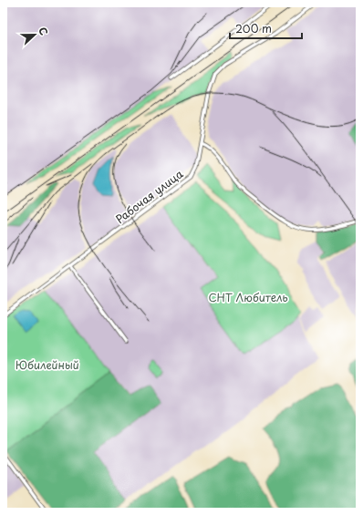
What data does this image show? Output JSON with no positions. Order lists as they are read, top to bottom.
{
  "streets": {
    "street": ["Рабочая улица"]
  },
  "parks": ["СНТ Любитель", "Юбилейный"],
  "scale_bar": "200 m",
  "north": "right"
}
